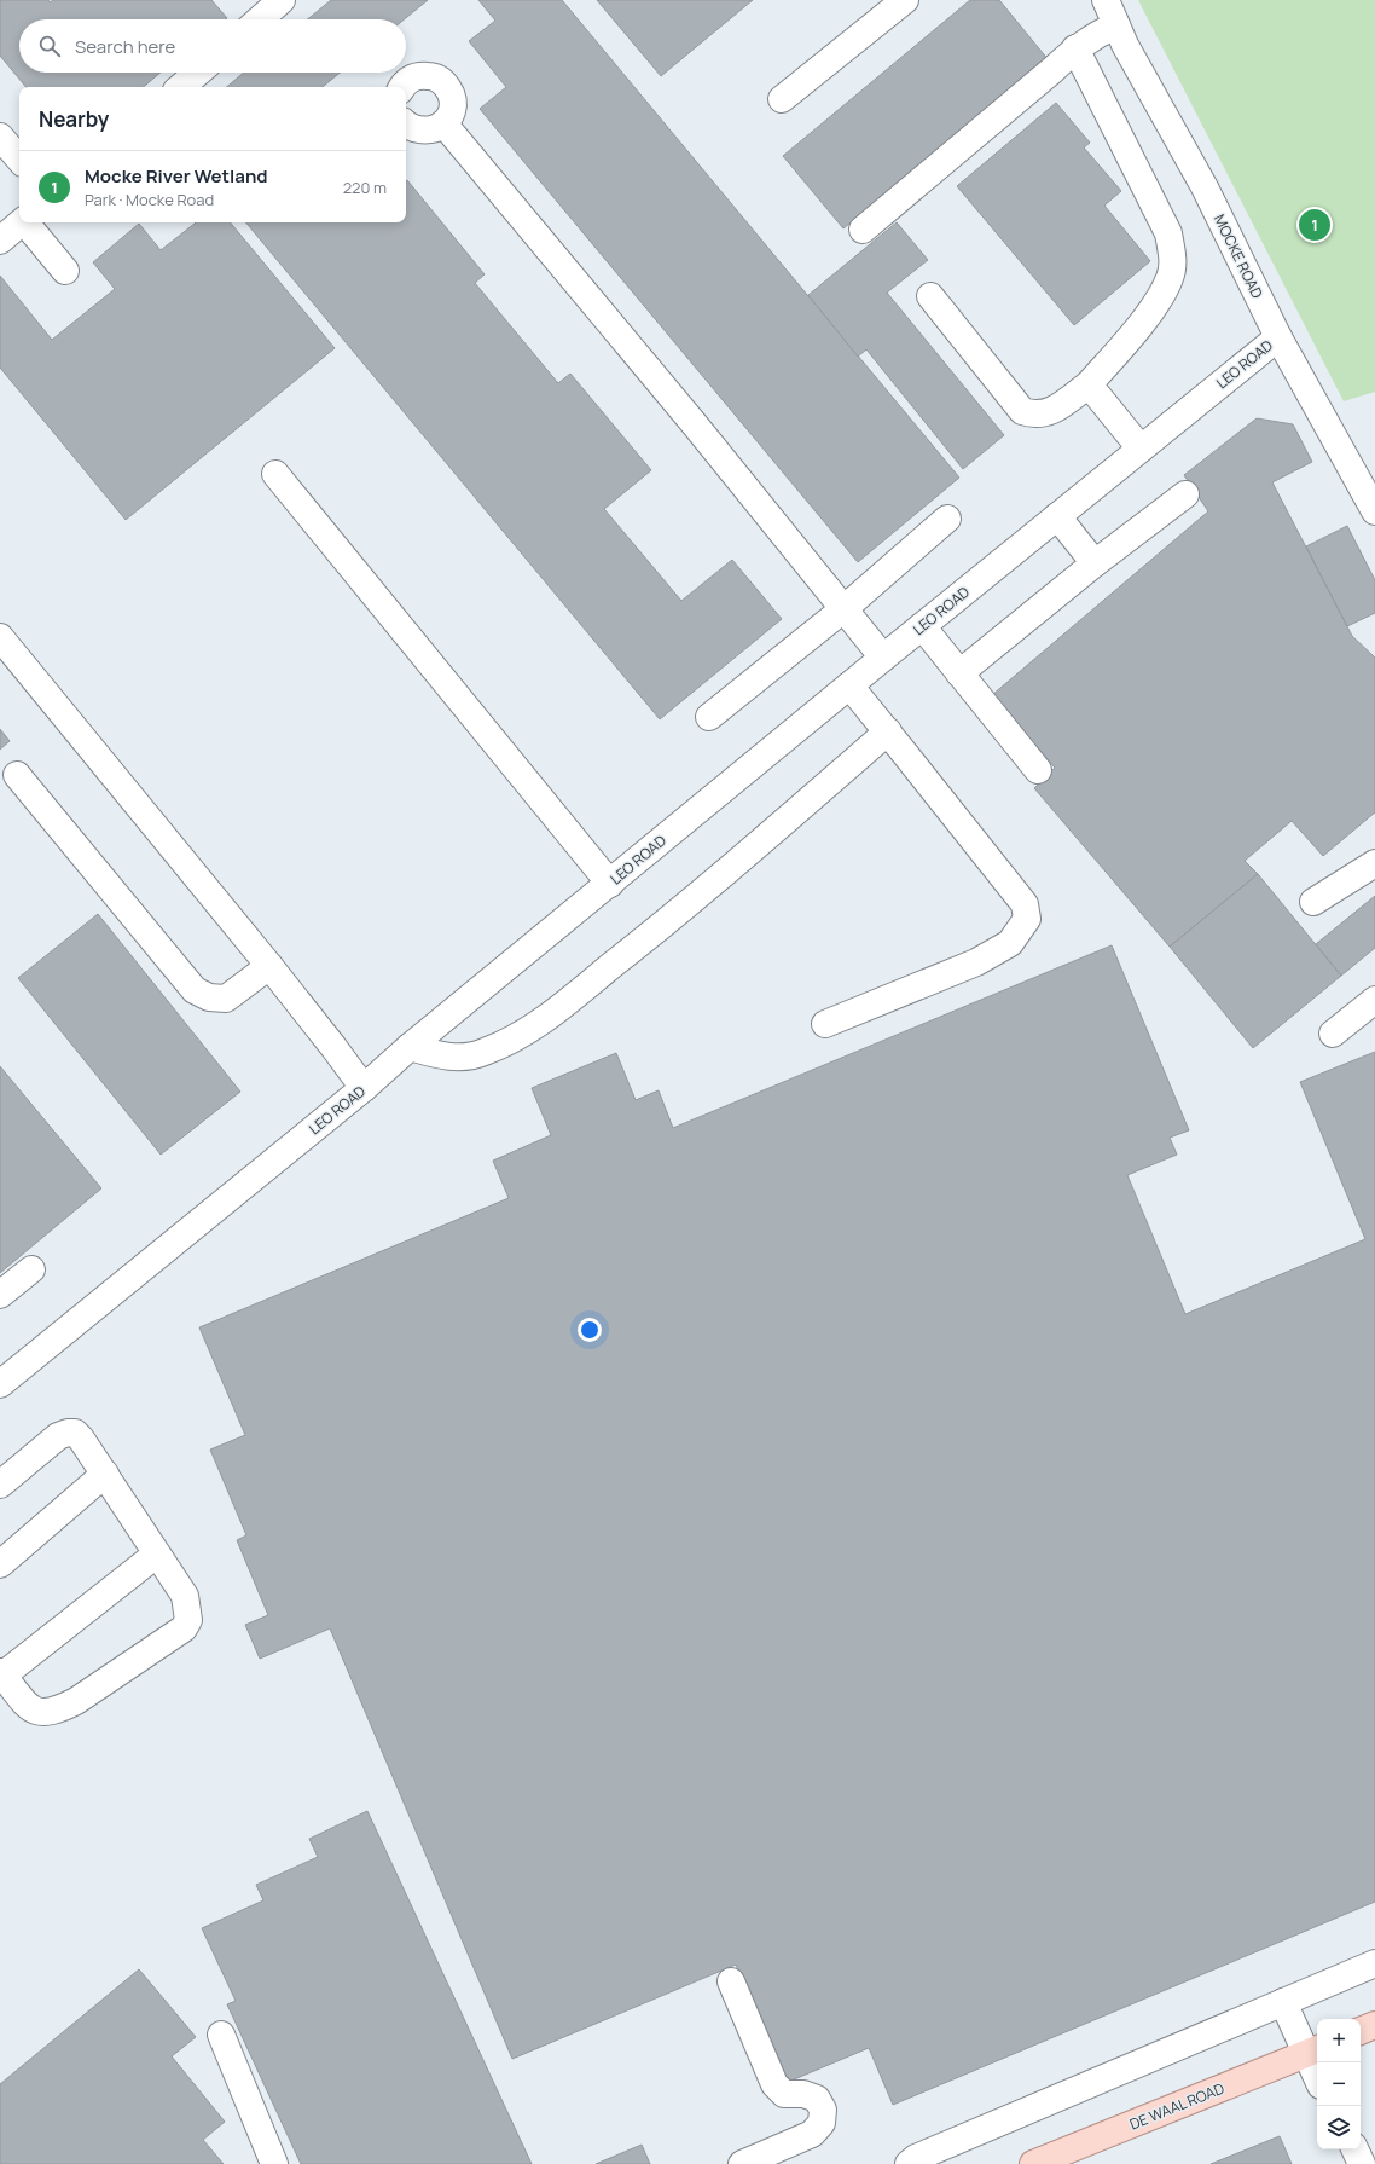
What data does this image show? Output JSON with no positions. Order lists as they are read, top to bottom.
{
  "streets": {
    "main road": ["DE WAAL ROAD"],
    "street": ["MOCKE ROAD", "LEO ROAD"]
  },
  "crossings": [
    ["MOCKE ROAD", "LEO ROAD"]
  ],
  "page": {
    "search": "Search here",
    "heading": "Nearby",
    "list": [
      {
        "mark": "1",
        "name": "Mocke River Wetland",
        "note": "Park · Mocke Road",
        "value": "220 m"
      }
    ],
    "pins": "1",
    "map_buttons": ["+", "−"]
  }
}
